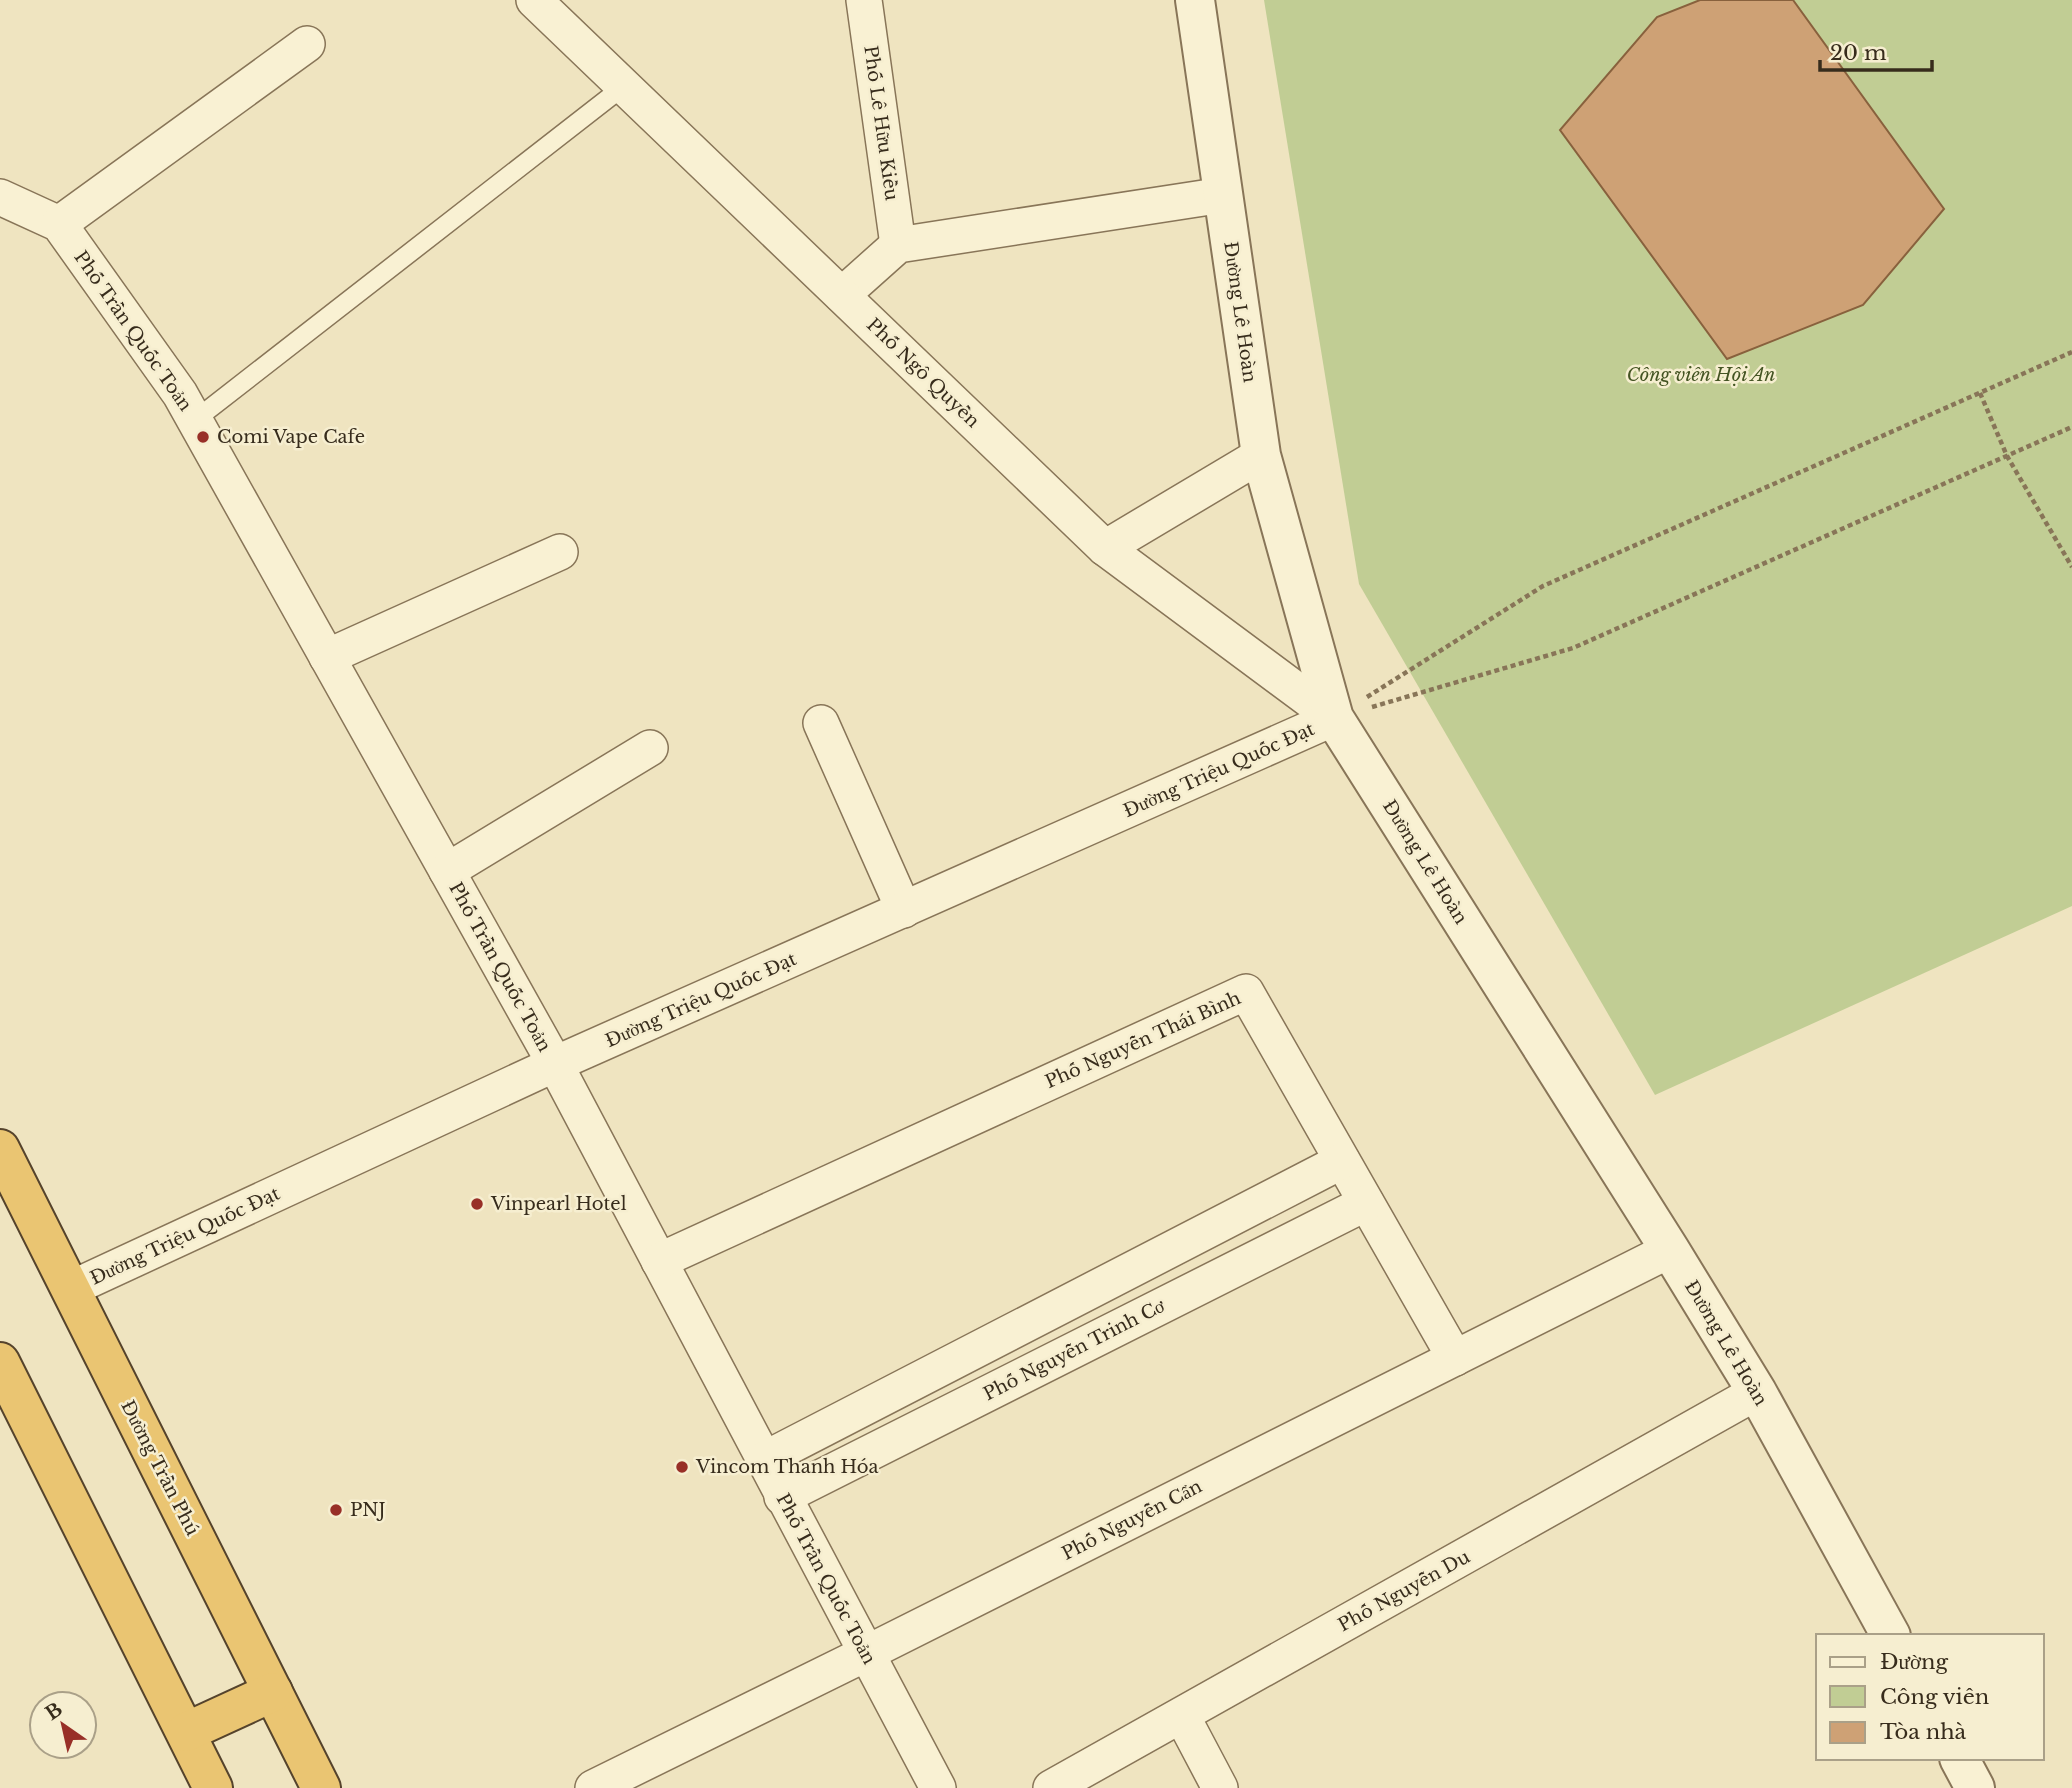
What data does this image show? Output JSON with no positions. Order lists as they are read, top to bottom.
{
  "streets": {
    "highway": ["Đường Trần Phú"],
    "street": [
      "Phố Lê Hữu Kiều",
      "Đường Lê Hoàn",
      "Phố Trần Quốc Toản",
      "Phố Ngô Quyền",
      "Đường Triệu Quốc Đạt",
      "Phố Nguyễn Thái Bình",
      "Phố Nguyễn Trinh Cơ",
      "Phố Nguyễn Cẩn",
      "Phố Nguyễn Du"
    ]
  },
  "crossings": [
    ["Đường Lê Hoàn", "Phố Ngô Quyền"],
    ["Đường Lê Hoàn", "Đường Triệu Quốc Đạt"],
    ["Đường Lê Hoàn", "Phố Nguyễn Cẩn"],
    ["Đường Lê Hoàn", "Phố Nguyễn Du"],
    ["Phố Trần Quốc Toản", "Đường Triệu Quốc Đạt"],
    ["Phố Trần Quốc Toản", "Phố Nguyễn Thái Bình"],
    ["Phố Trần Quốc Toản", "Phố Nguyễn Trinh Cơ"],
    ["Phố Trần Quốc Toản", "Phố Nguyễn Cẩn"],
    ["Phố Ngô Quyền", "Đường Triệu Quốc Đạt"],
    ["Đường Triệu Quốc Đạt", "Đường Trần Phú"],
    ["Phố Nguyễn Thái Bình", "Phố Nguyễn Trinh Cơ"],
    ["Phố Nguyễn Thái Bình", "Phố Nguyễn Cẩn"]
  ],
  "parks": ["Công viên Hội An"],
  "places": [
    "Comi Vape Cafe",
    "Vinpearl Hotel",
    "Vincom Thanh Hóa",
    "PNJ"
  ],
  "legend": ["Đường", "Công viên", "Tòa nhà"],
  "scale_bar": "20 m",
  "north": "top left"
}
